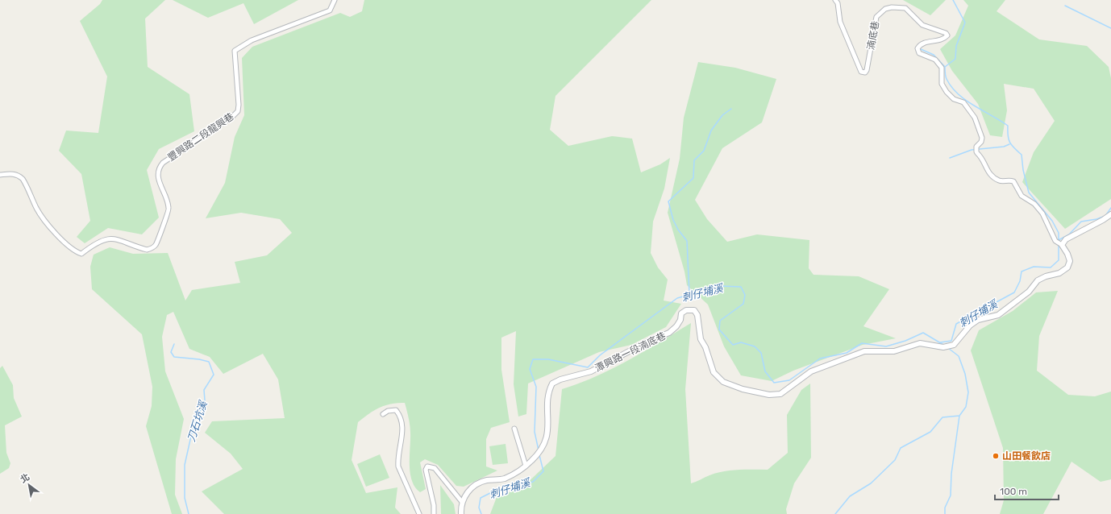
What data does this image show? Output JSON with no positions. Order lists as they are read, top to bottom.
{
  "streets": {
    "street": ["湳底巷", "豐興路二段龍興巷", "潭興路一段湳底巷"]
  },
  "crossings": [
    ["湳底巷", "潭興路一段湳底巷"]
  ],
  "water": ["刺仔埔溪", "刀石坑溪"],
  "places": ["山田餐飲店"],
  "scale_bar": "100 m",
  "north": "top left"
}
